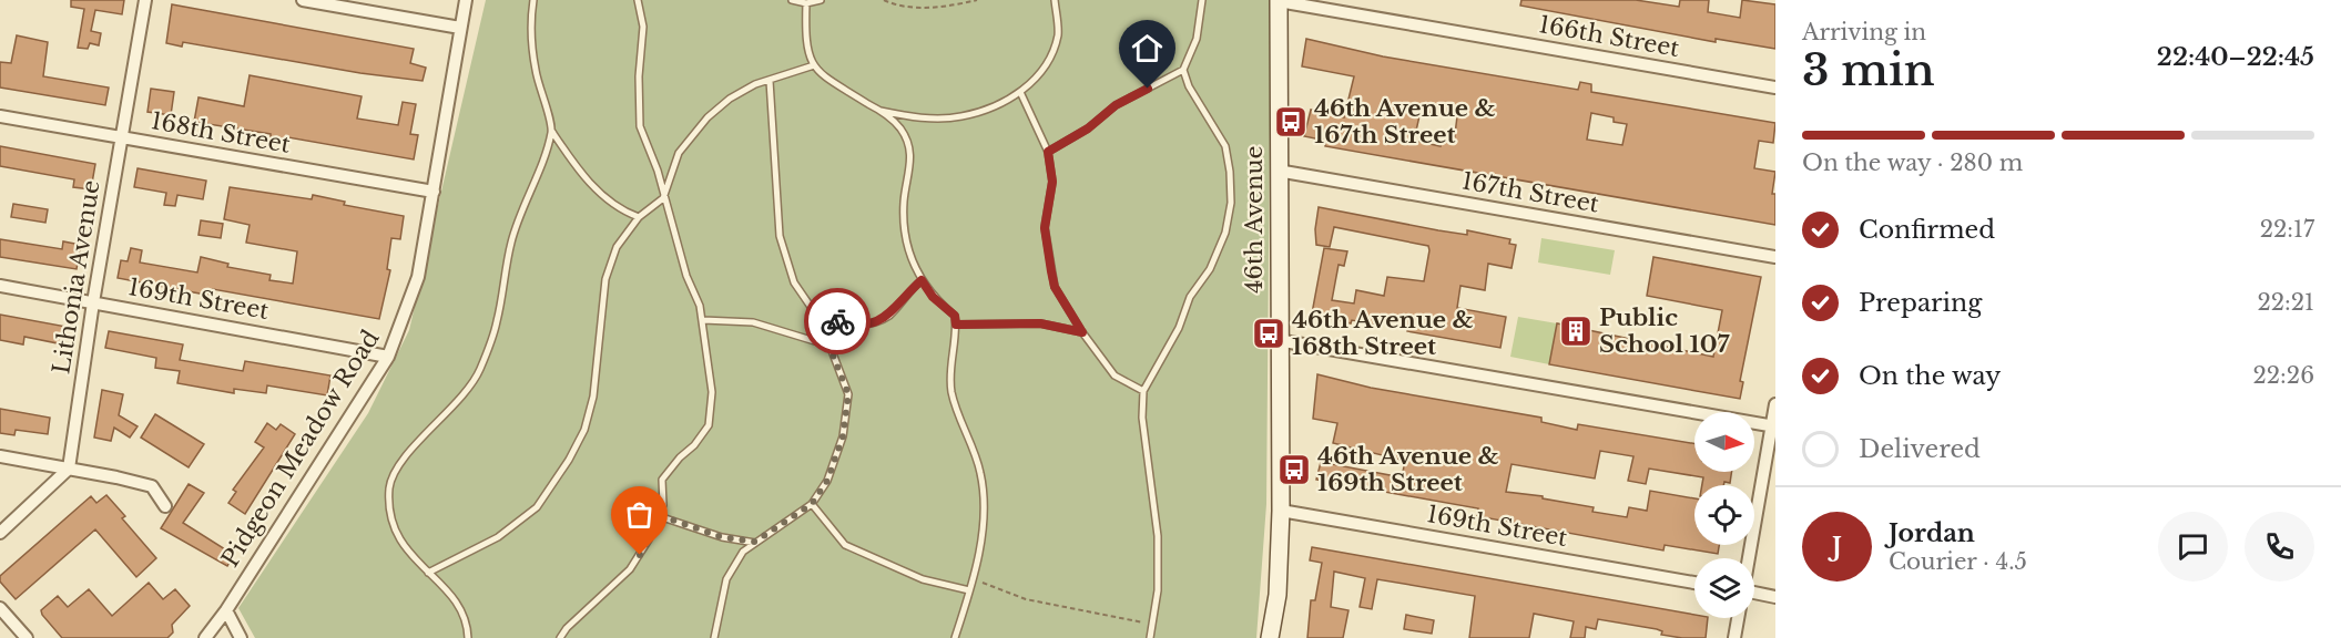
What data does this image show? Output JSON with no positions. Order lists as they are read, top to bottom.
{
  "streets": {
    "street": [
      "166th Street",
      "168th Street",
      "167th Street",
      "46th Avenue",
      "Lithonia Avenue",
      "169th Street",
      "Pidgeon Meadow Road"
    ]
  },
  "crossings": [
    ["166th Street", "46th Avenue"],
    ["168th Street", "Lithonia Avenue"],
    ["168th Street", "Pidgeon Meadow Road"],
    ["167th Street", "46th Avenue"],
    ["46th Avenue", "169th Street"],
    ["Lithonia Avenue", "169th Street"],
    ["169th Street", "Pidgeon Meadow Road"]
  ],
  "places": {
    "bus stop": ["46th Avenue & 167th Street", "46th Avenue & 168th Street", "46th Avenue & 169th Street"],
    "building": ["Public School 107"]
  },
  "north": "right",
  "page": {
    "heading": ["3 min", "Arriving in", "22:40–22:45"],
    "panel": ["Jordan", "Courier · 4.5"],
    "bar": "On the way · 280 m",
    "list": [
      ["Confirmed", "22:17"],
      ["Preparing", "22:21"],
      ["On the way", "22:26"],
      "Delivered"
    ],
    "round": "J"
  }
}
